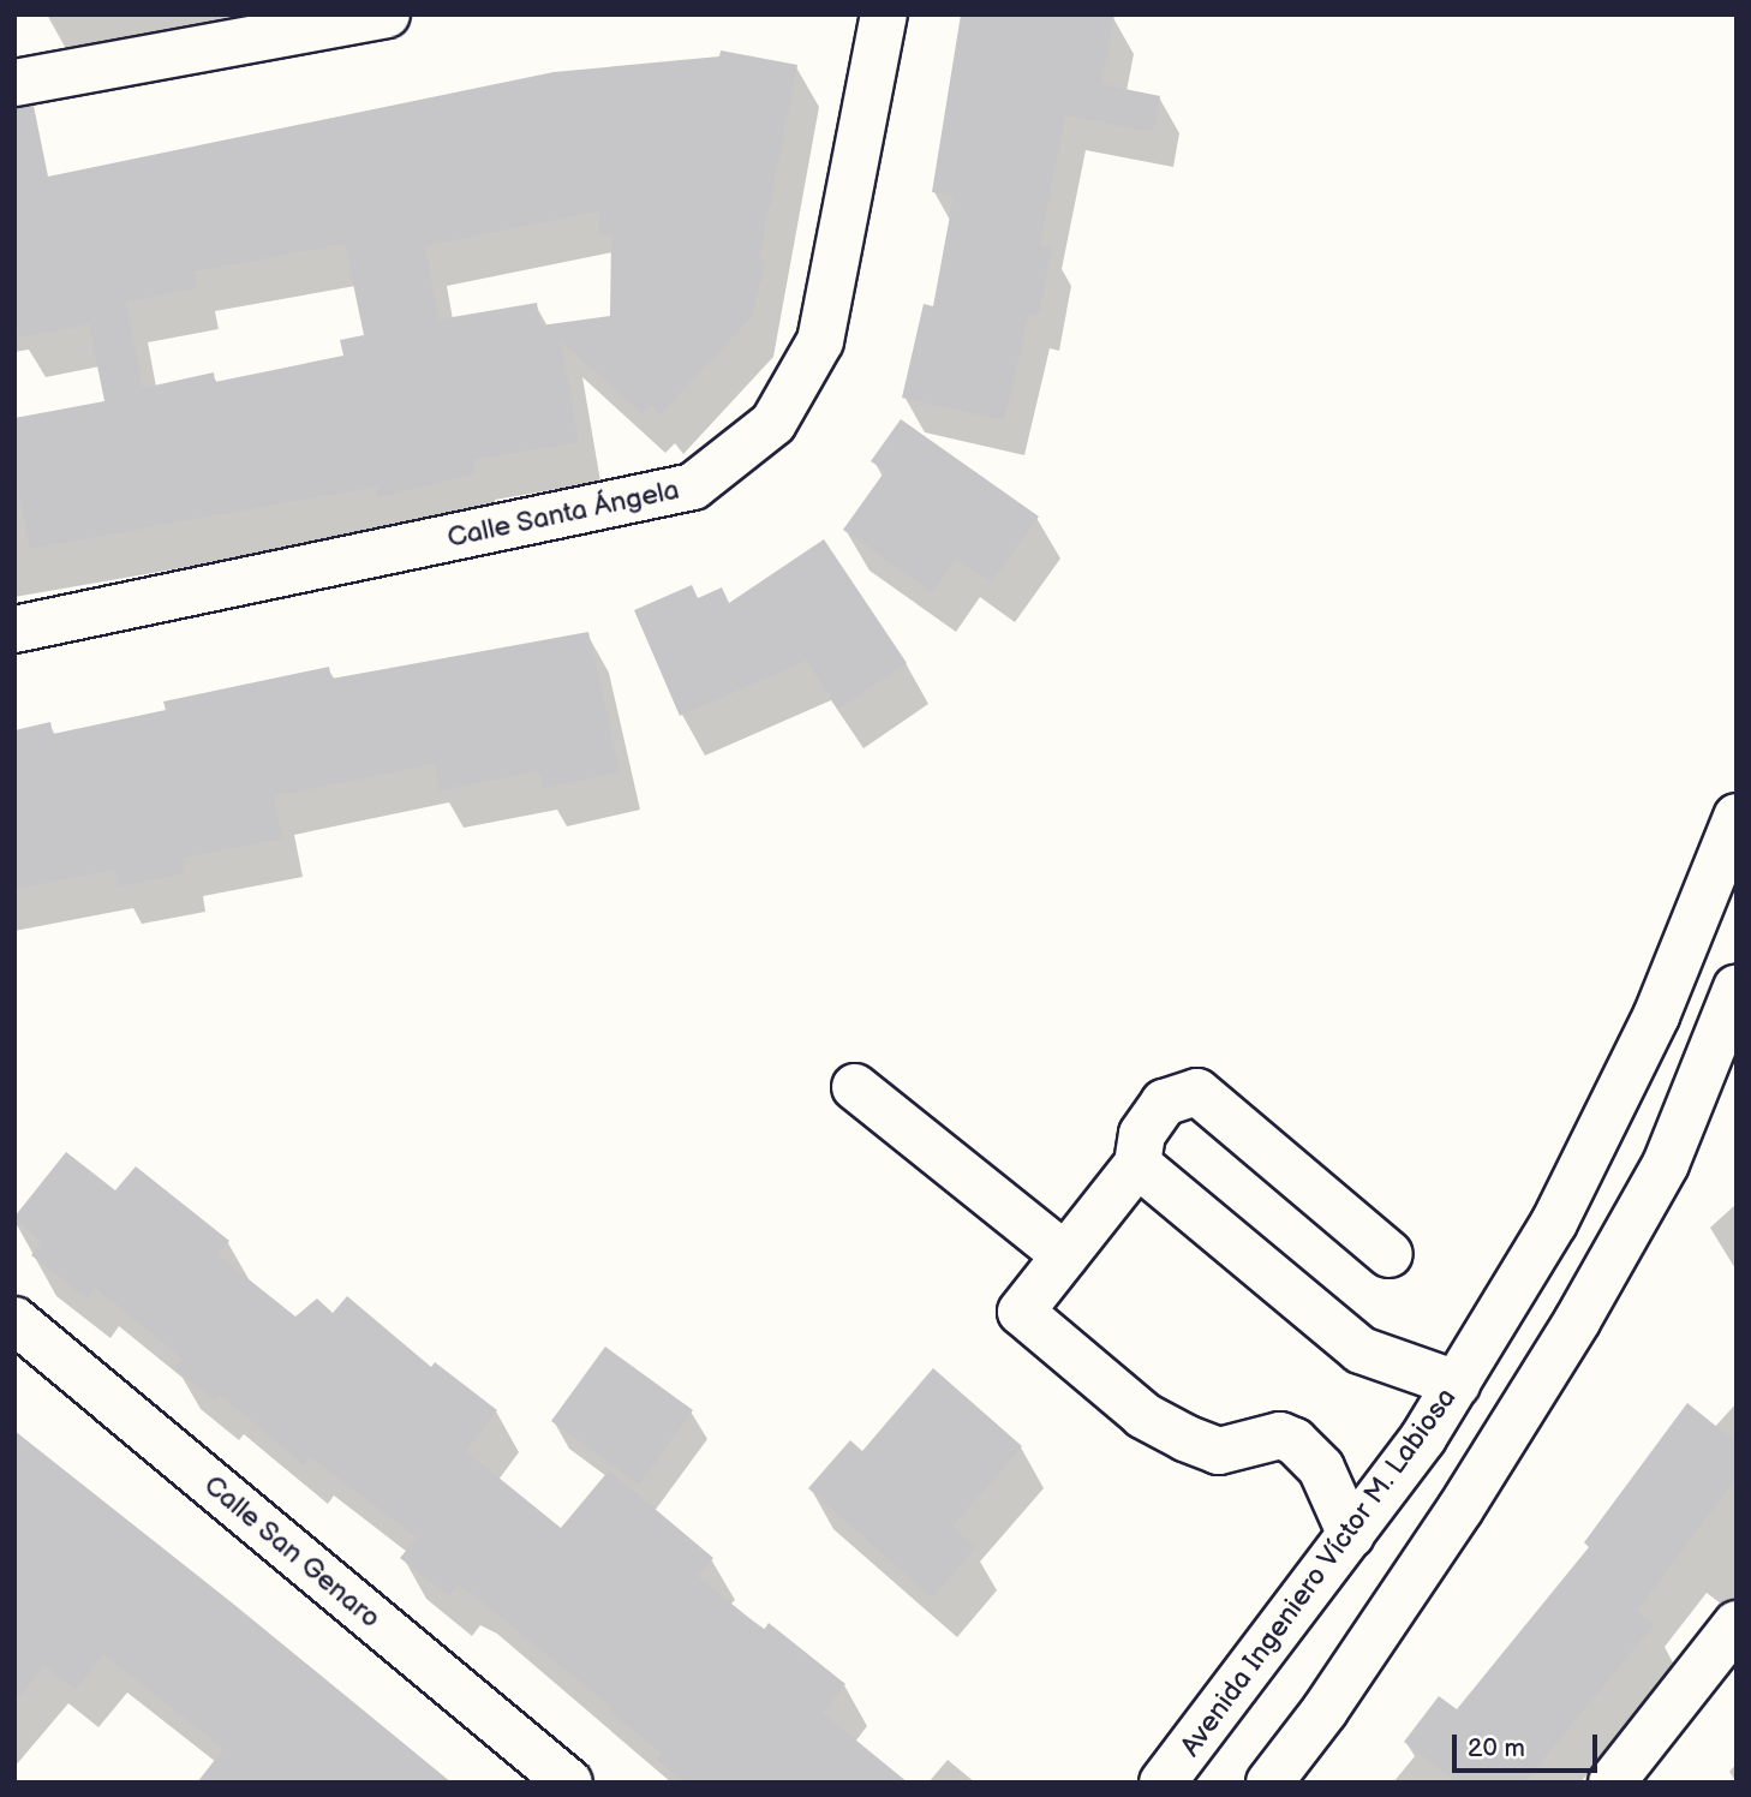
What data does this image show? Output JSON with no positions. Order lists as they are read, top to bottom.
{
  "streets": {
    "street": ["Calle Santa Ángela", "Calle San Genaro", "Avenida Ingeniero Víctor M. Labiosa"]
  },
  "scale_bar": "20 m"
}
